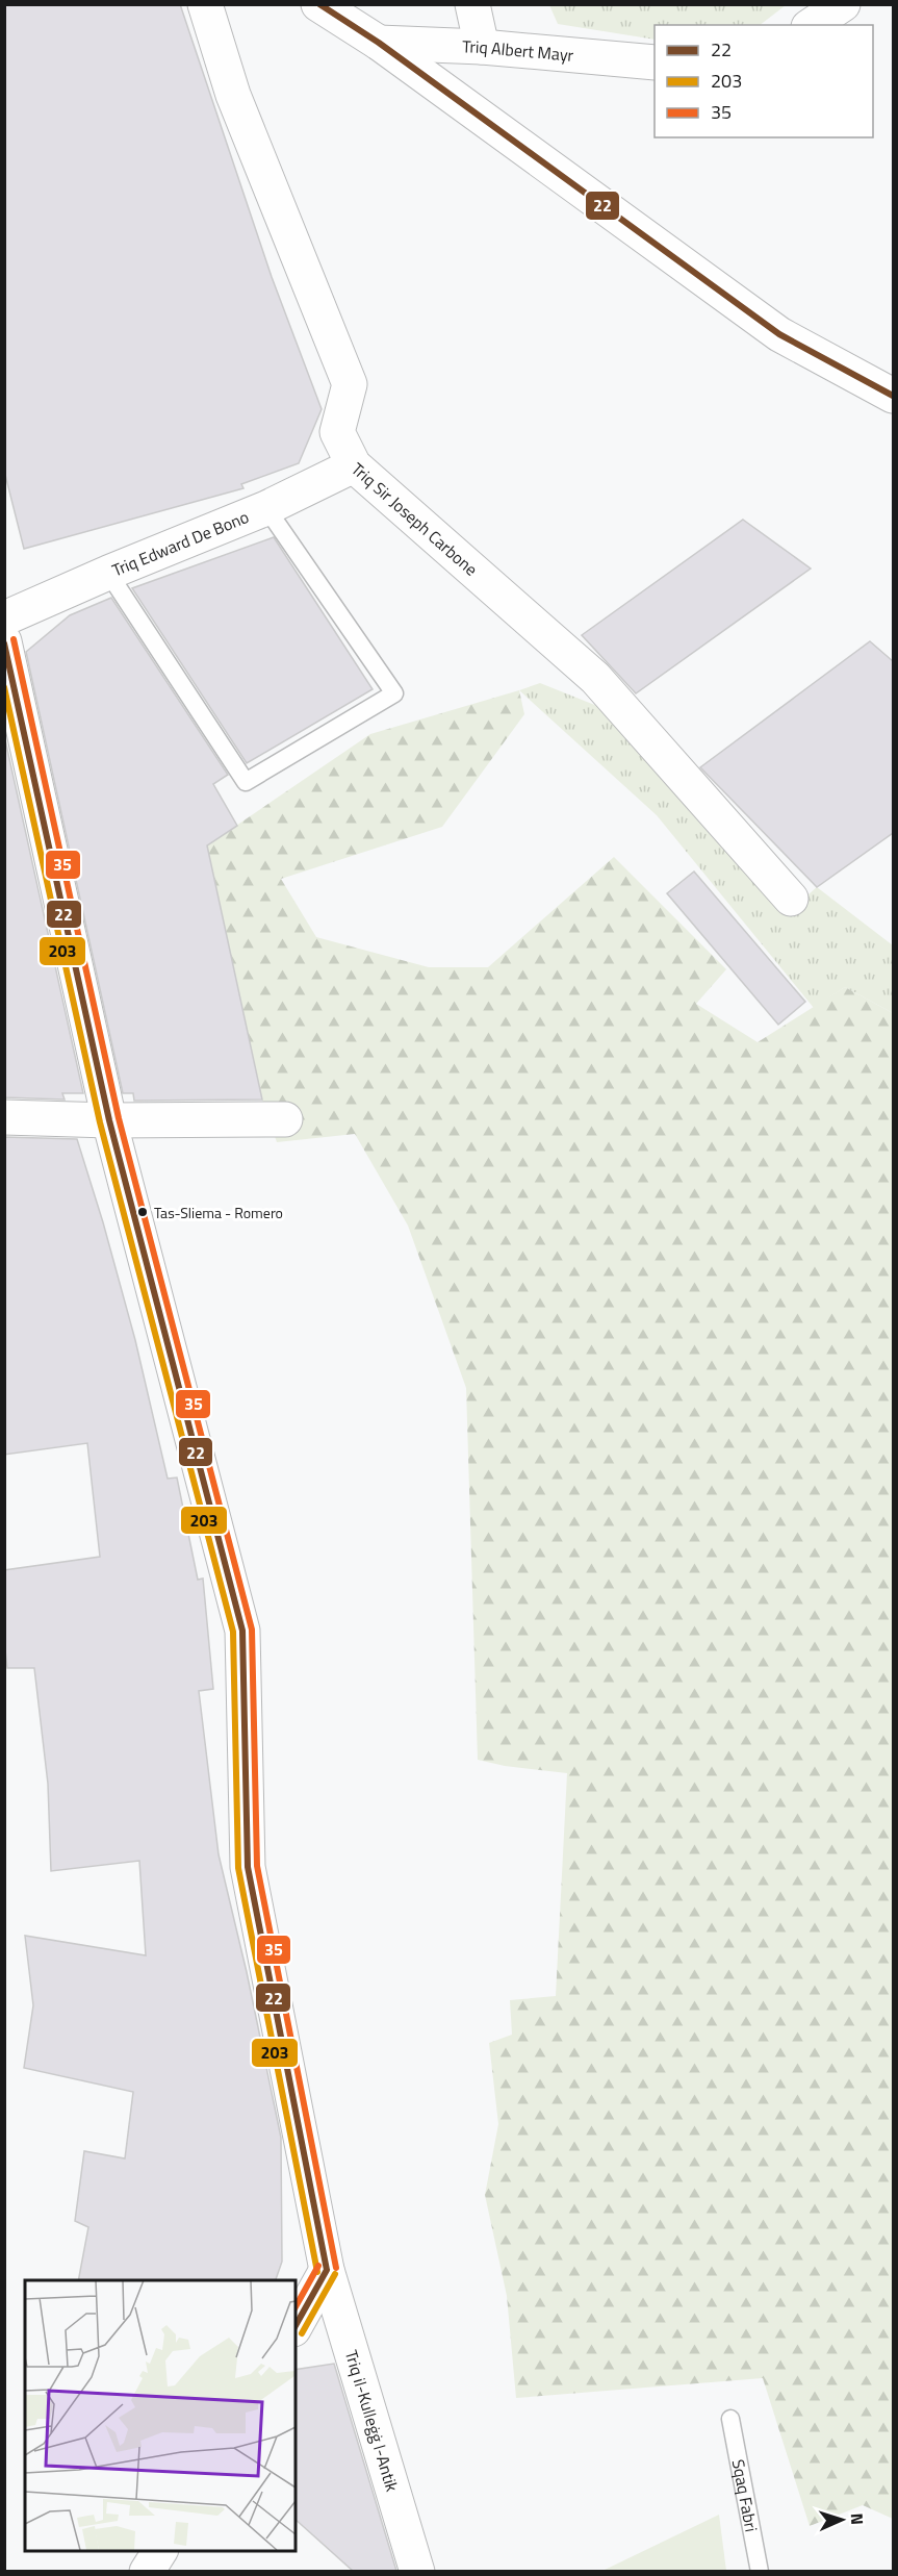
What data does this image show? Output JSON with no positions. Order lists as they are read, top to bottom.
{
  "streets": {
    "street": [
      "Triq Albert Mayr",
      "Triq Sir Joseph Carbone",
      "Triq Edward De Bono",
      "Triq il-Kulleġġ l-Antik"
    ],
    "lane": ["Sqaq Fabri"]
  },
  "crossings": [
    ["Triq Sir Joseph Carbone", "Triq Edward De Bono"]
  ],
  "places": ["Tas-Sliema - Romero"],
  "lines": ["transit line 22", "transit line 35", "transit line 203"],
  "legend": ["22", "203", "35"],
  "north": "right"
}
